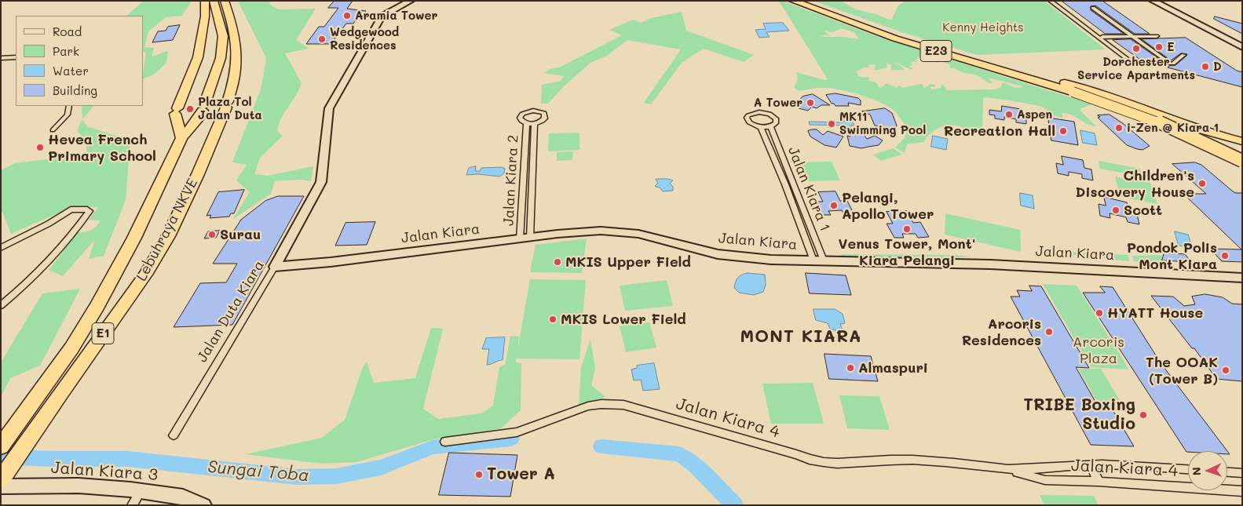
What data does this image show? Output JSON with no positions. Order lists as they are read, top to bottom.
{
  "streets": {
    "highway": ["E23", "Lebuhraya NKVE", "E1"],
    "main road": ["Jalan Kiara", "Jalan Duta Kiara", "Jalan Kiara 3"],
    "street": ["Jalan Kiara 2", "Jalan Kiara 1", "Jalan Kiara 4"]
  },
  "crossings": [
    ["Jalan Kiara 2", "Jalan Kiara"],
    ["Jalan Kiara 1", "Jalan Kiara"],
    ["Jalan Kiara", "Jalan Duta Kiara"]
  ],
  "districts": ["MONT KIARA"],
  "water": ["Sungai Toba"],
  "parks": ["Kenny Heights", "Arcoris Plaza"],
  "places": [
    "Aramia Tower",
    "Wedgewood Residences",
    "E",
    "Dorchester Service Apartments",
    "D",
    "A Tower",
    "Plaza Tol Jalan Duta",
    "Aspen",
    "MK11 Swimming Pool",
    "i-Zen @ Kiara 1",
    "Recreation Hall",
    "Hevea French Primary School",
    "Children's Discovery House",
    "Pelangi, Apollo Tower",
    "Scott",
    "Venus Tower, Mont' Kiara Pelangi",
    "Surau",
    "Pondok Polis Mont Kiara",
    "MKIS Upper Field",
    "HYATT House",
    "MKIS Lower Field",
    "Arcoris Residences",
    "Almaspuri",
    "The OOAK (Tower B)",
    "TRIBE Boxing Studio",
    "Tower A"
  ],
  "legend": [
    "Road",
    "Park",
    "Water",
    "Building"
  ],
  "north": "left"
}
